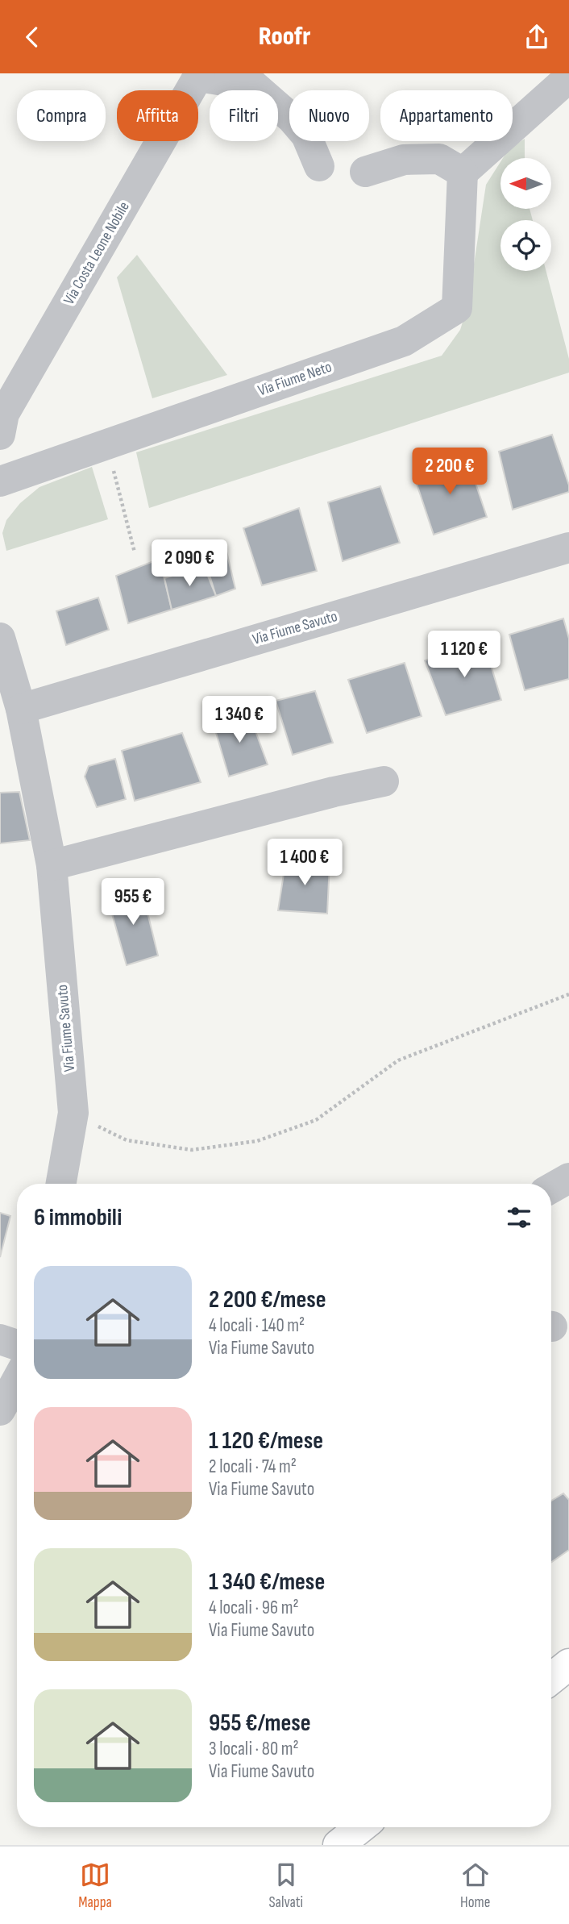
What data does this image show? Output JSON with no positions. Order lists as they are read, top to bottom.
{
  "streets": {
    "street": ["Via Costa Leone Nobile", "Via Fiume Neto", "Via Fiume Savuto"]
  },
  "north": "left",
  "page": {
    "header": "Roofr",
    "chip": [
      "Compra",
      "Affitta",
      "Filtri",
      "Nuovo",
      "Appartamento"
    ],
    "price": [
      "2 200 €",
      "2 090 €",
      "1 120 €",
      "1 340 €",
      "1 400 €",
      "955 €"
    ],
    "heading": "6 immobili",
    "list": [
      {
        "name": "2 200 €/mese",
        "note": "4 locali · 140 m² · Via Fiume Savuto"
      },
      {
        "name": "1 120 €/mese",
        "note": "2 locali · 74 m² · Via Fiume Savuto"
      },
      {
        "name": "1 340 €/mese",
        "note": "4 locali · 96 m² · Via Fiume Savuto"
      },
      {
        "name": "955 €/mese",
        "note": "3 locali · 80 m² · Via Fiume Savuto"
      }
    ],
    "tabs": ["Mappa", "Salvati", "Home"]
  }
}
